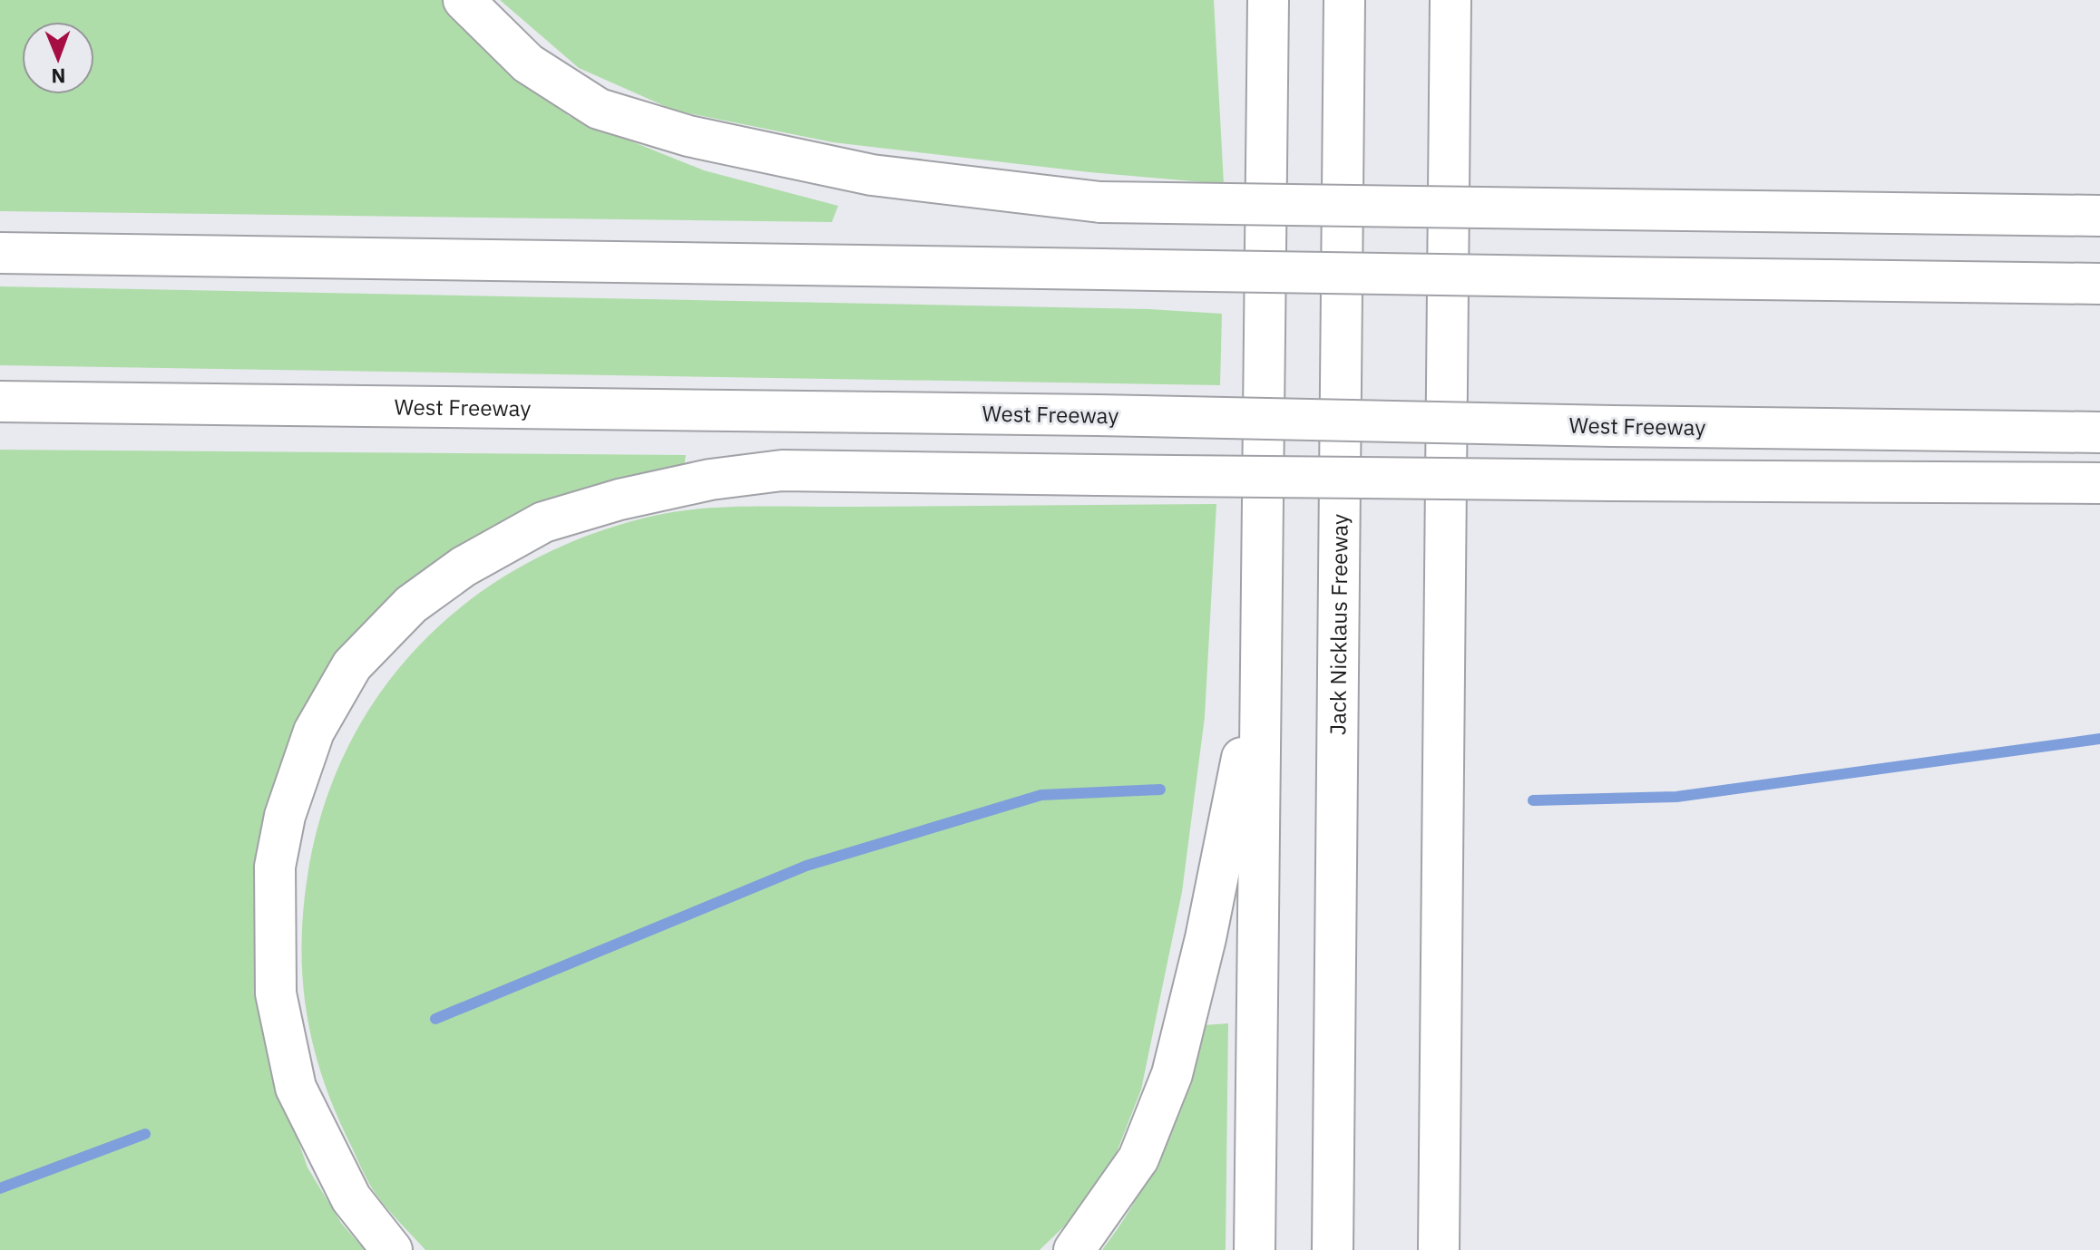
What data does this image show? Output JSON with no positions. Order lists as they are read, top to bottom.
{
  "streets": {
    "highway": ["West Freeway", "Jack Nicklaus Freeway"]
  },
  "north": "bottom"
}
